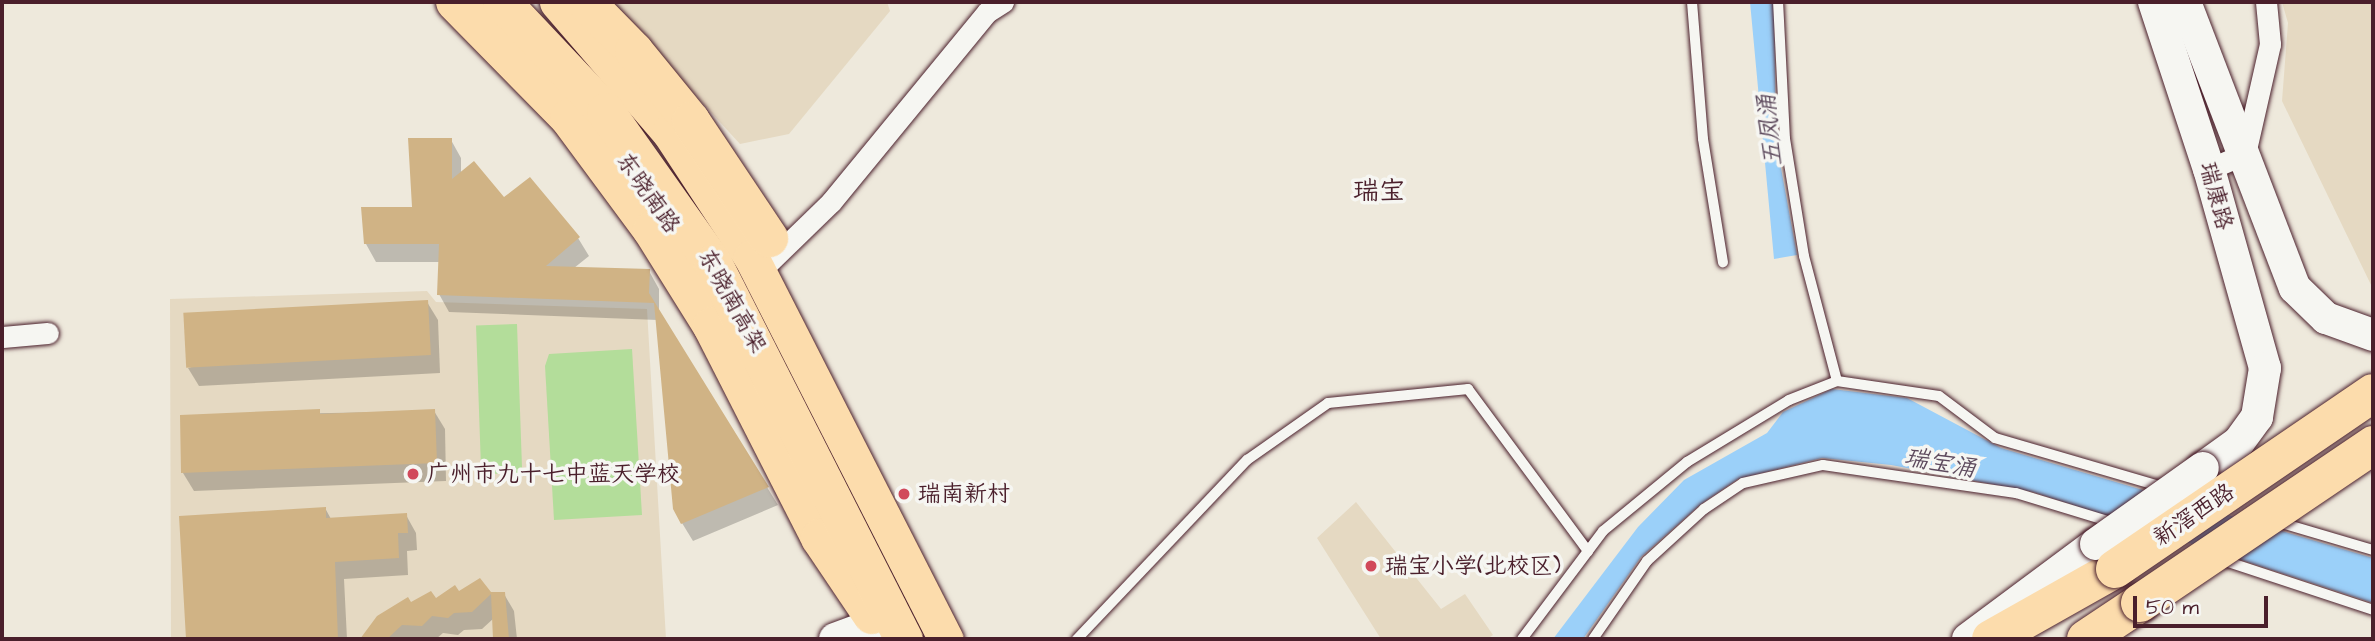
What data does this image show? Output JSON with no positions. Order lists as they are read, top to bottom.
{
  "streets": {
    "highway": ["东晓南高架", "新滘西路"],
    "main road": ["东晓南路", "瑞康路"]
  },
  "crossings": [
    ["东晓南路", "东晓南高架"],
    ["瑞康路", "新滘西路"]
  ],
  "districts": ["瑞宝"],
  "water": ["五凤涌", "瑞宝涌"],
  "places": ["广州市九十七中蓝天学校", "瑞南新村", "瑞宝小学(北校区)"],
  "scale_bar": "50 m"
}
